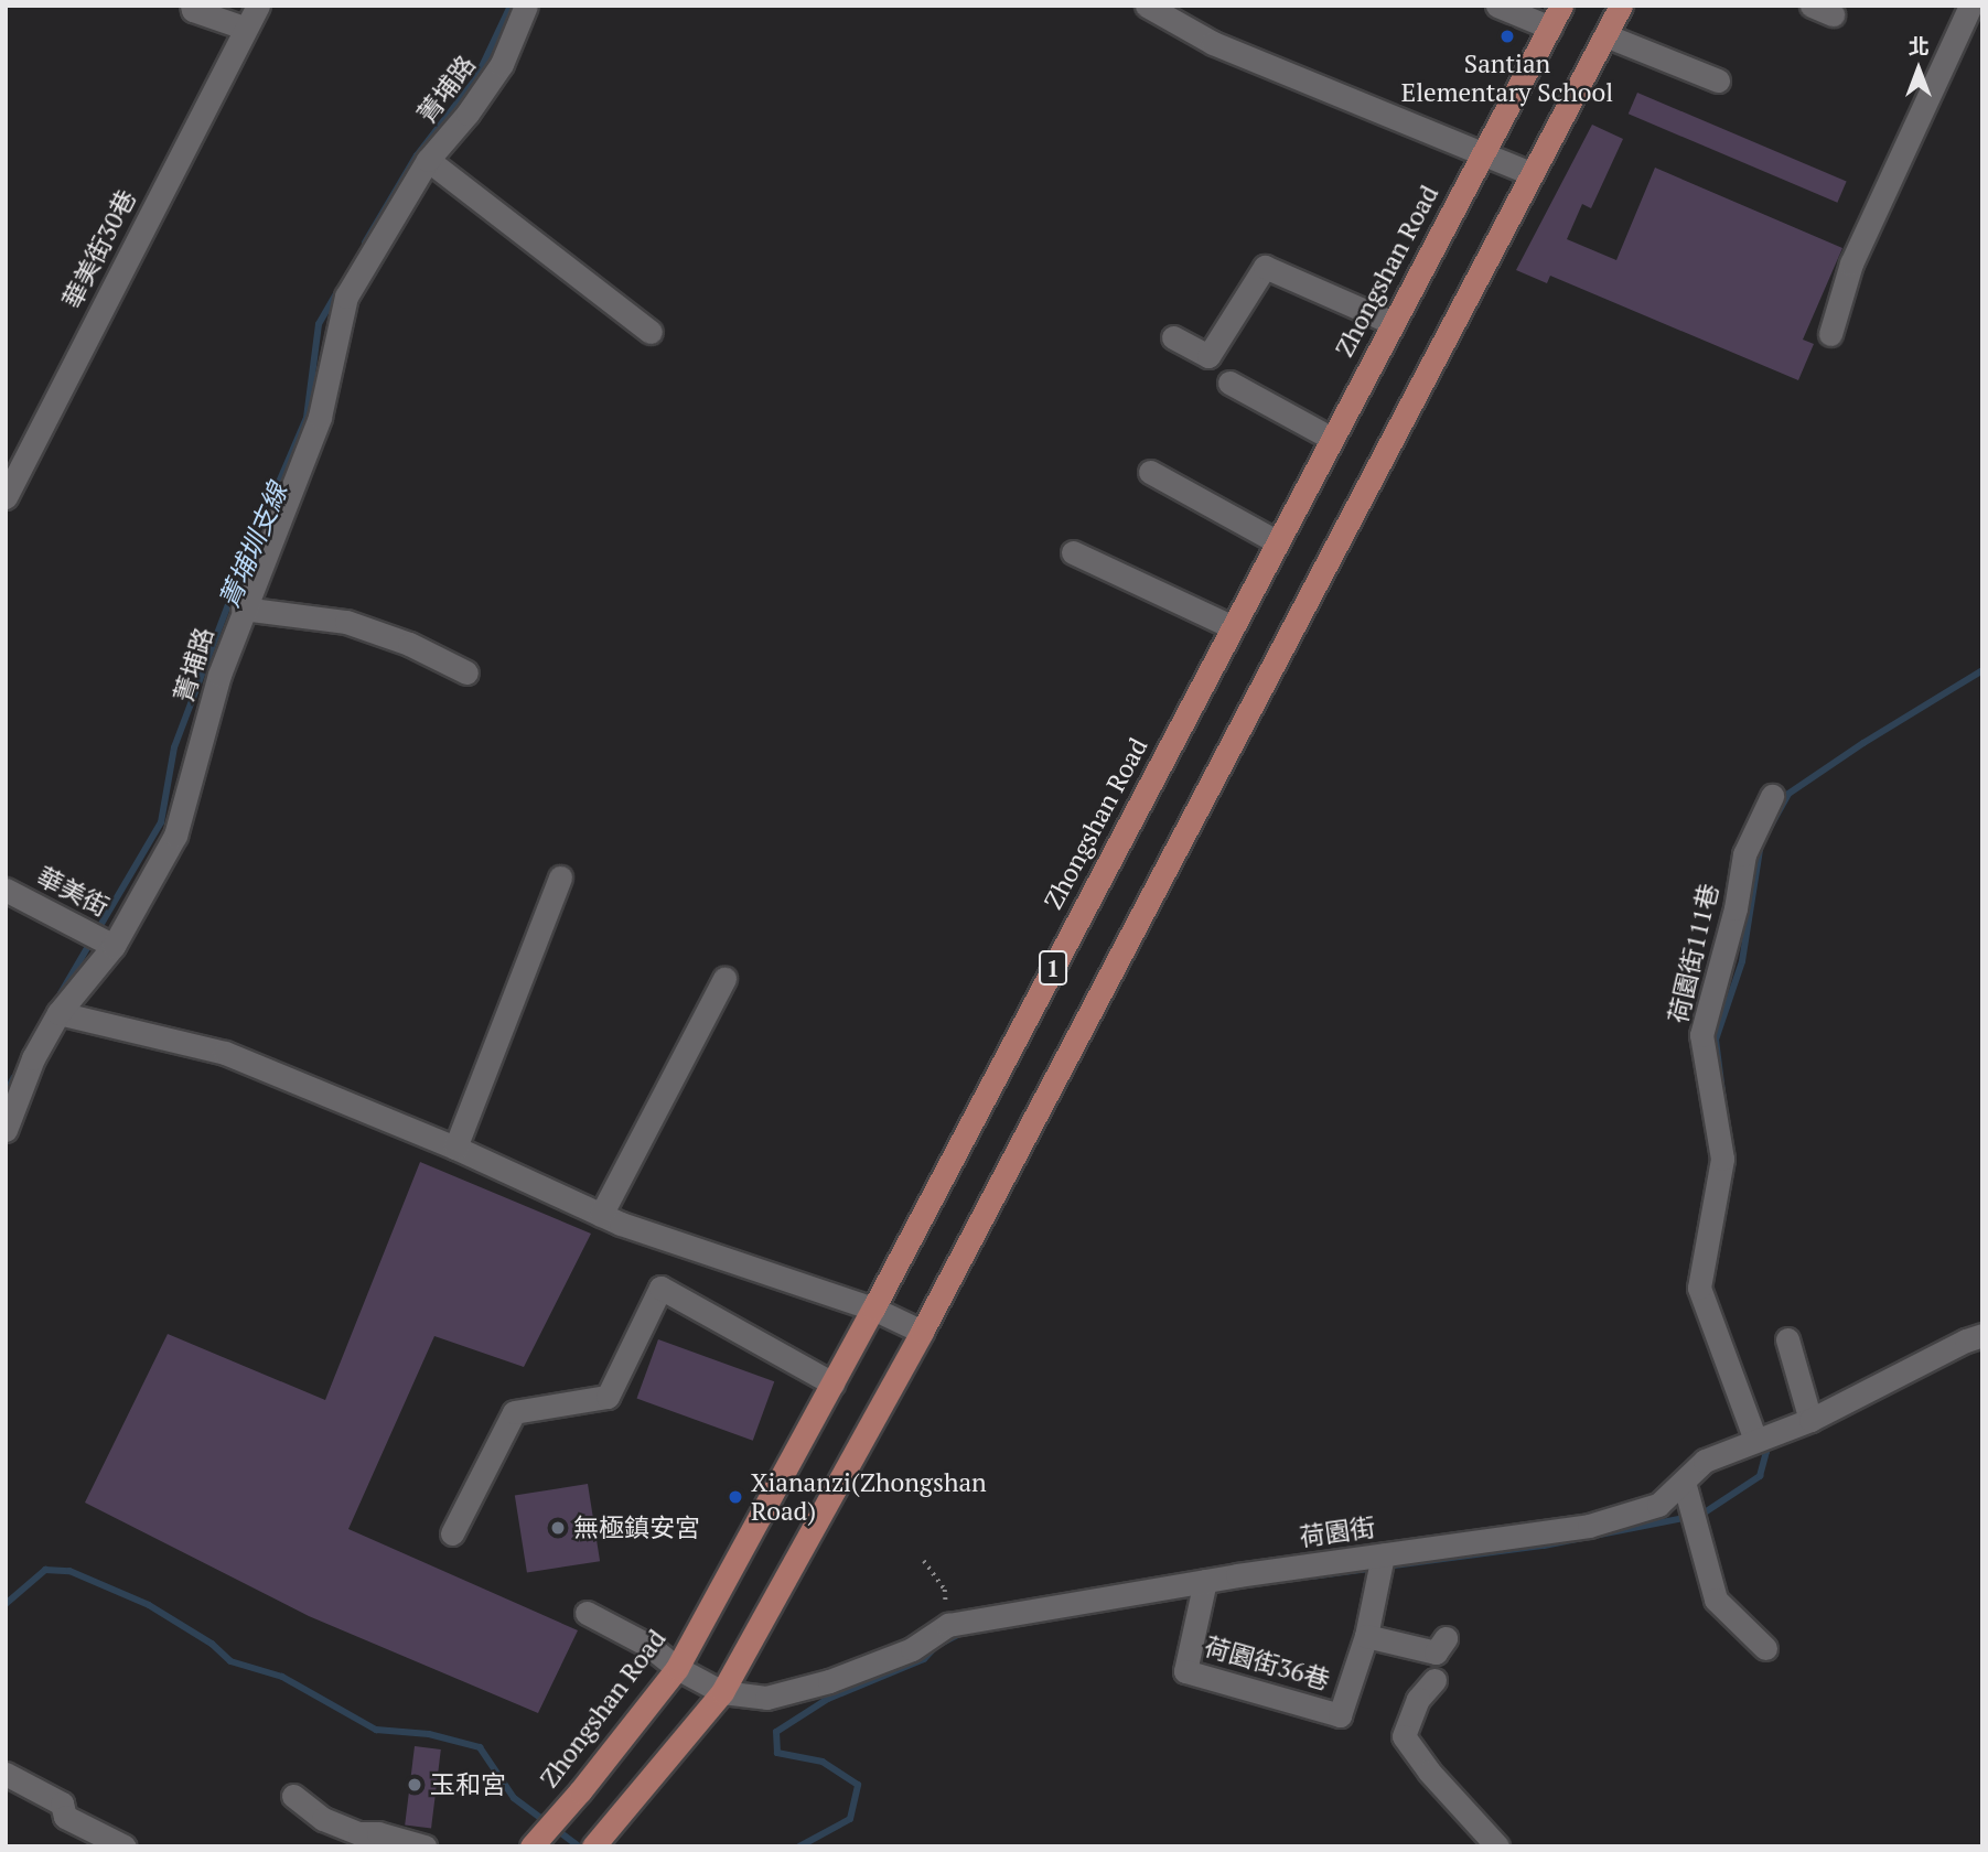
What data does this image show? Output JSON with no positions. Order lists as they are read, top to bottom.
{
  "streets": {
    "main road": ["Zhongshan Road", "1"],
    "street": [
      "菁埔路",
      "華美街30巷",
      "華美街",
      "荷園街111巷",
      "荷園街",
      "荷園街36巷"
    ]
  },
  "crossings": [
    ["菁埔路", "華美街"],
    ["Zhongshan Road", "荷園街"],
    ["荷園街111巷", "荷園街"],
    ["1", "荷園街"],
    ["荷園街", "荷園街36巷"]
  ],
  "water": ["菁埔圳支線"],
  "places": [
    "Santian Elementary School",
    "Xiananzi(Zhongshan Road)",
    "無極鎮安宮",
    "玉和宮"
  ],
  "north": "top"
}
